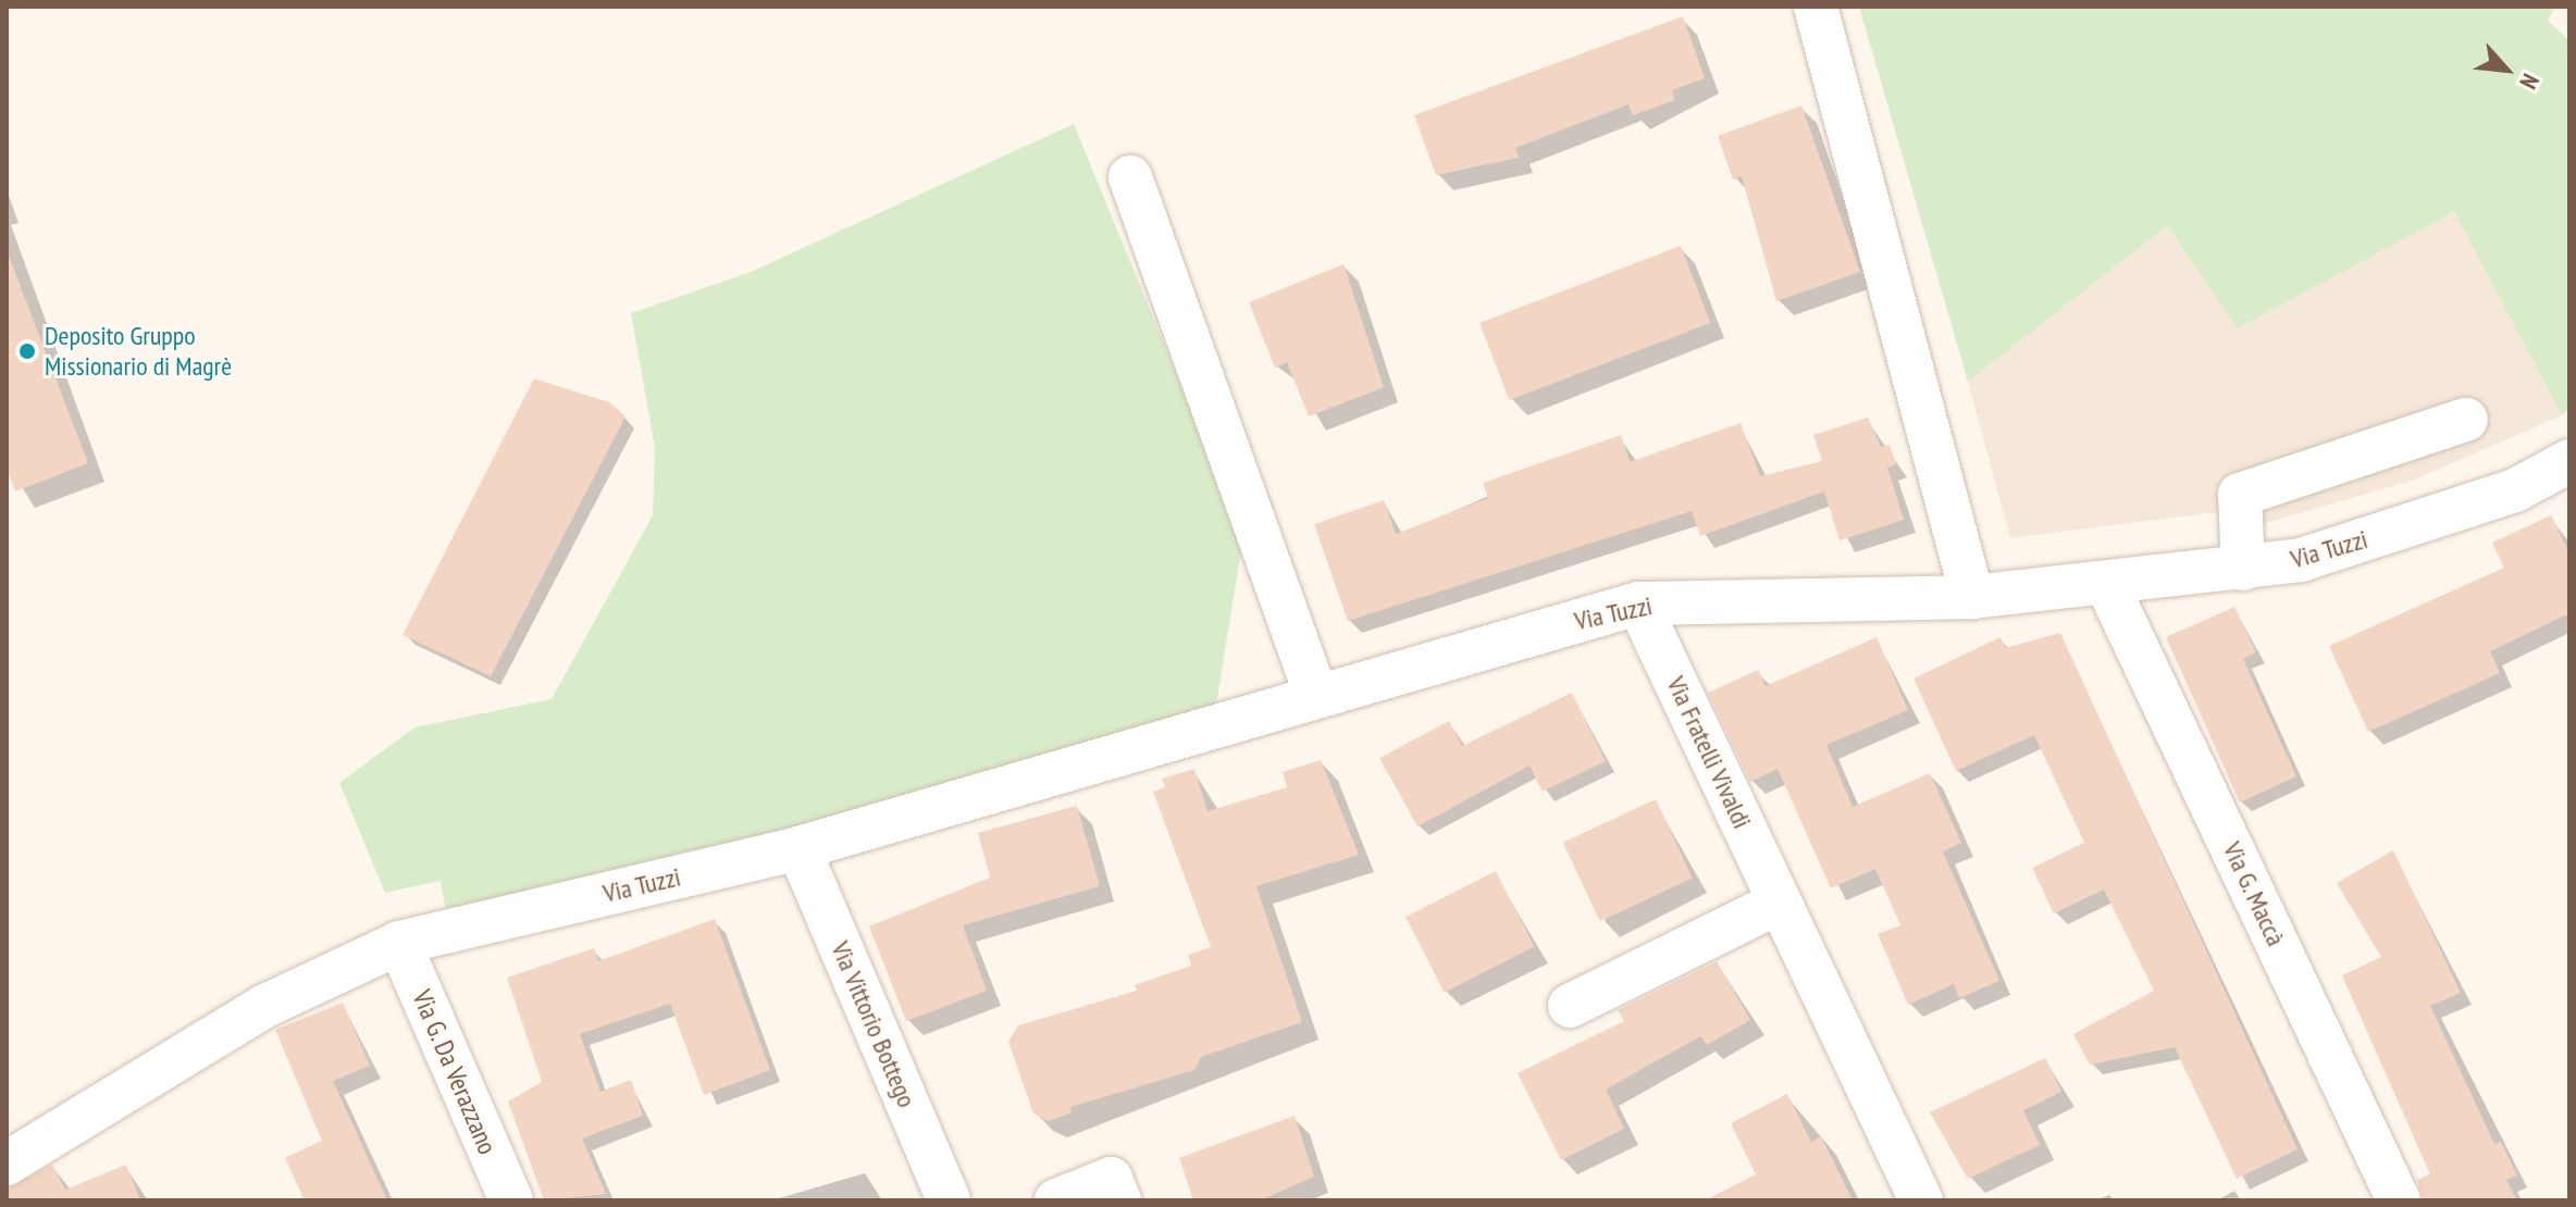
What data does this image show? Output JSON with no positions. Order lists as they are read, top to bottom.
{
  "streets": {
    "street": [
      "Via Tuzzi",
      "Via Fratelli Vivaldi",
      "Via G. Maccà",
      "Via Vittorio Bottego",
      "Via G. Da Verazzano"
    ]
  },
  "crossings": [
    ["Via Tuzzi", "Via Fratelli Vivaldi"],
    ["Via Tuzzi", "Via G. Maccà"],
    ["Via Tuzzi", "Via Vittorio Bottego"],
    ["Via Tuzzi", "Via G. Da Verazzano"]
  ],
  "places": ["Deposito Gruppo Missionario di Magrè"],
  "north": "bottom right"
}
